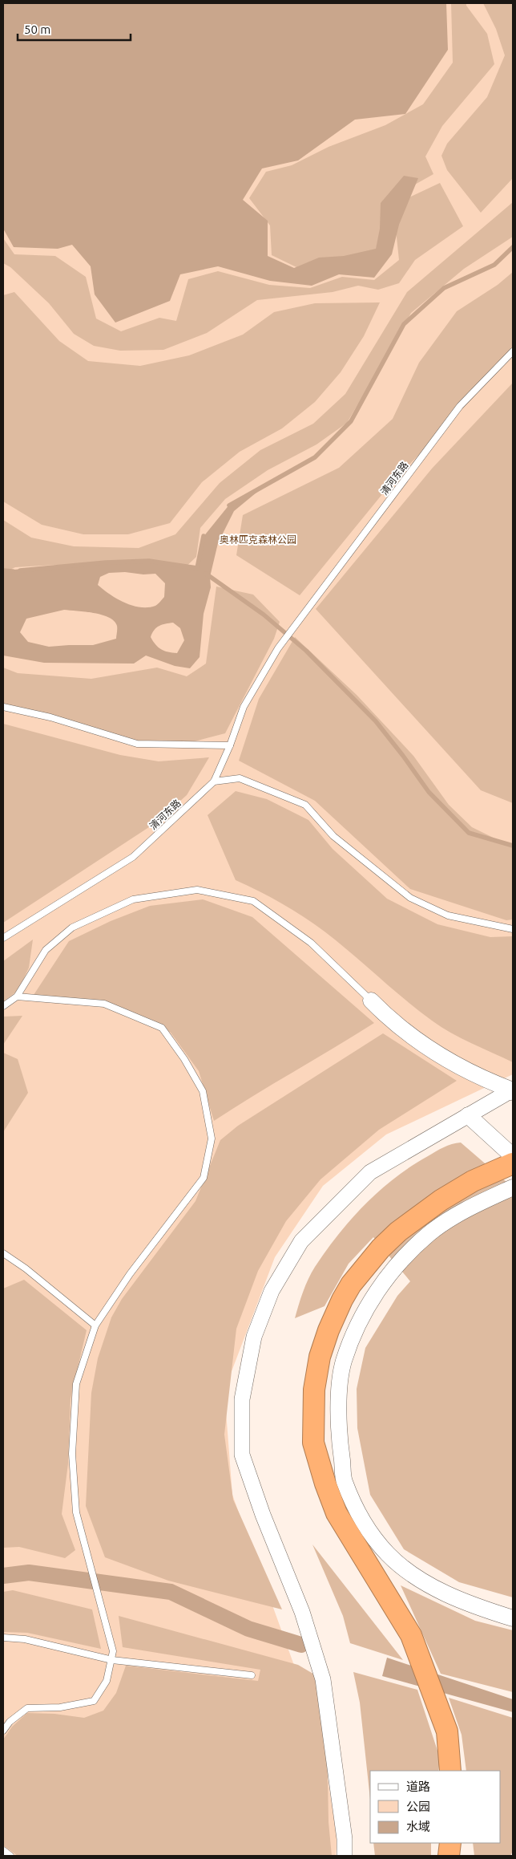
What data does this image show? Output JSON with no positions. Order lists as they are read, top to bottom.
{
  "streets": {
    "lane": ["清河东路"]
  },
  "parks": ["奥林匹克森林公园"],
  "legend": ["道路", "公园", "水域"],
  "scale_bar": "50 m"
}
